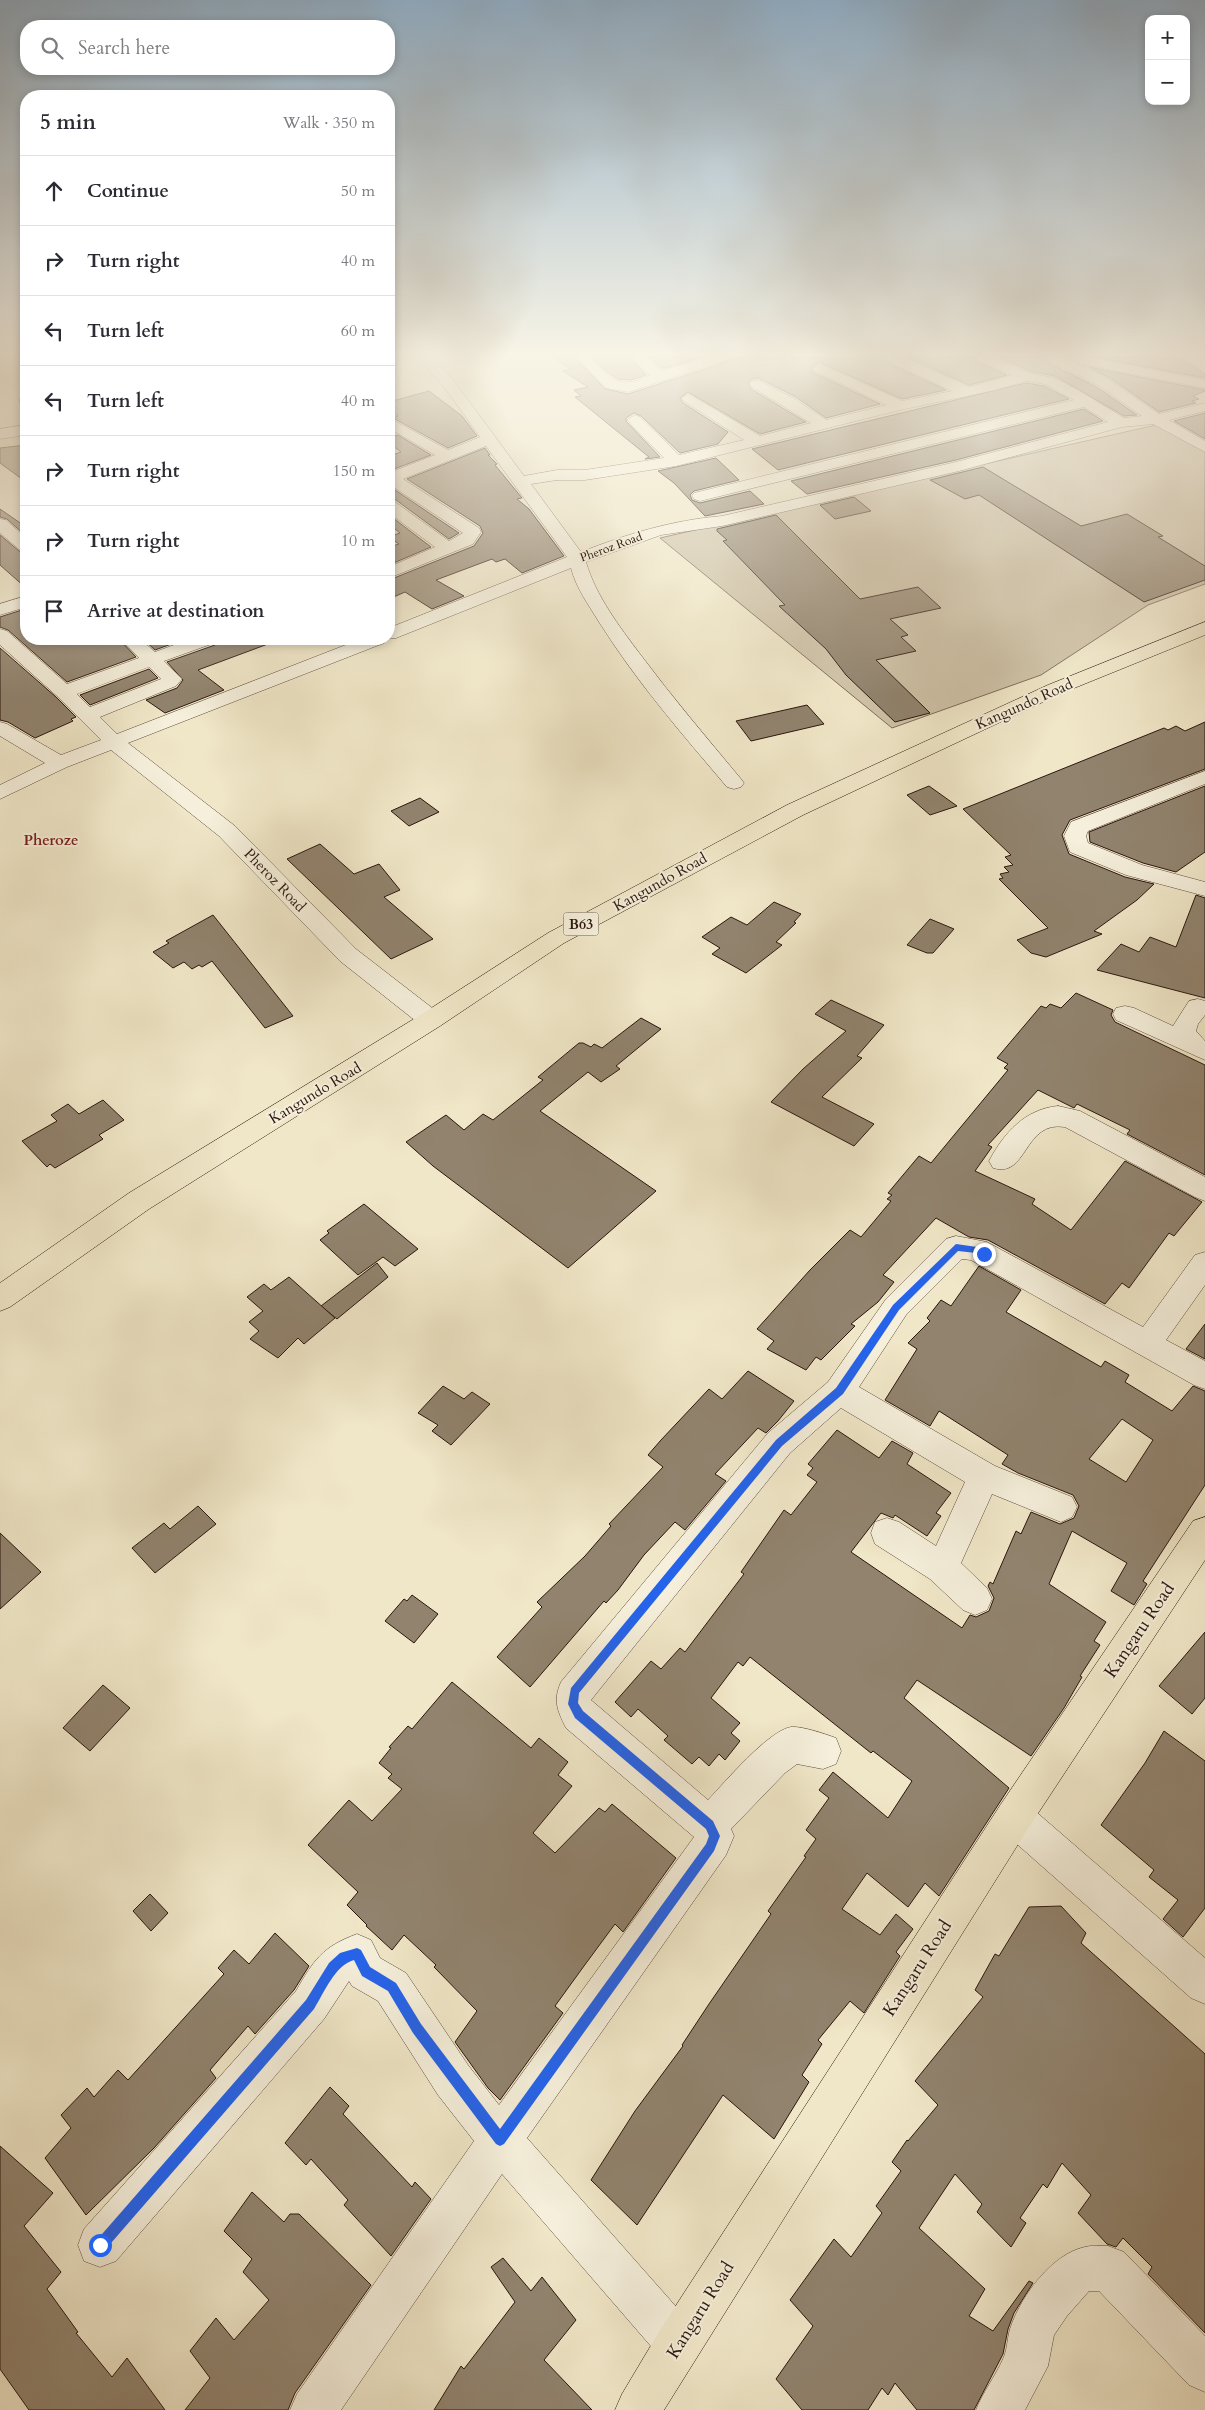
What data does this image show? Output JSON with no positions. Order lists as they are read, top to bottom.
{
  "streets": {
    "main road": ["Kangundo Road", "B63", "Kangaru Road"],
    "street": ["Pheroz Road"]
  },
  "crossings": [
    ["Pheroz Road", "Kangundo Road"]
  ],
  "districts": ["Pheroze"],
  "page": {
    "map_buttons": ["+", "−"],
    "search": "Search here",
    "heading": ["5 min", "Walk · 350 m"],
    "list": [
      ["Continue", "50 m"],
      ["Turn right", "40 m"],
      ["Turn left", "60 m"],
      ["Turn left", "40 m"],
      ["Turn right", "150 m"],
      ["Turn right", "10 m"],
      "Arrive at destination"
    ]
  }
}
